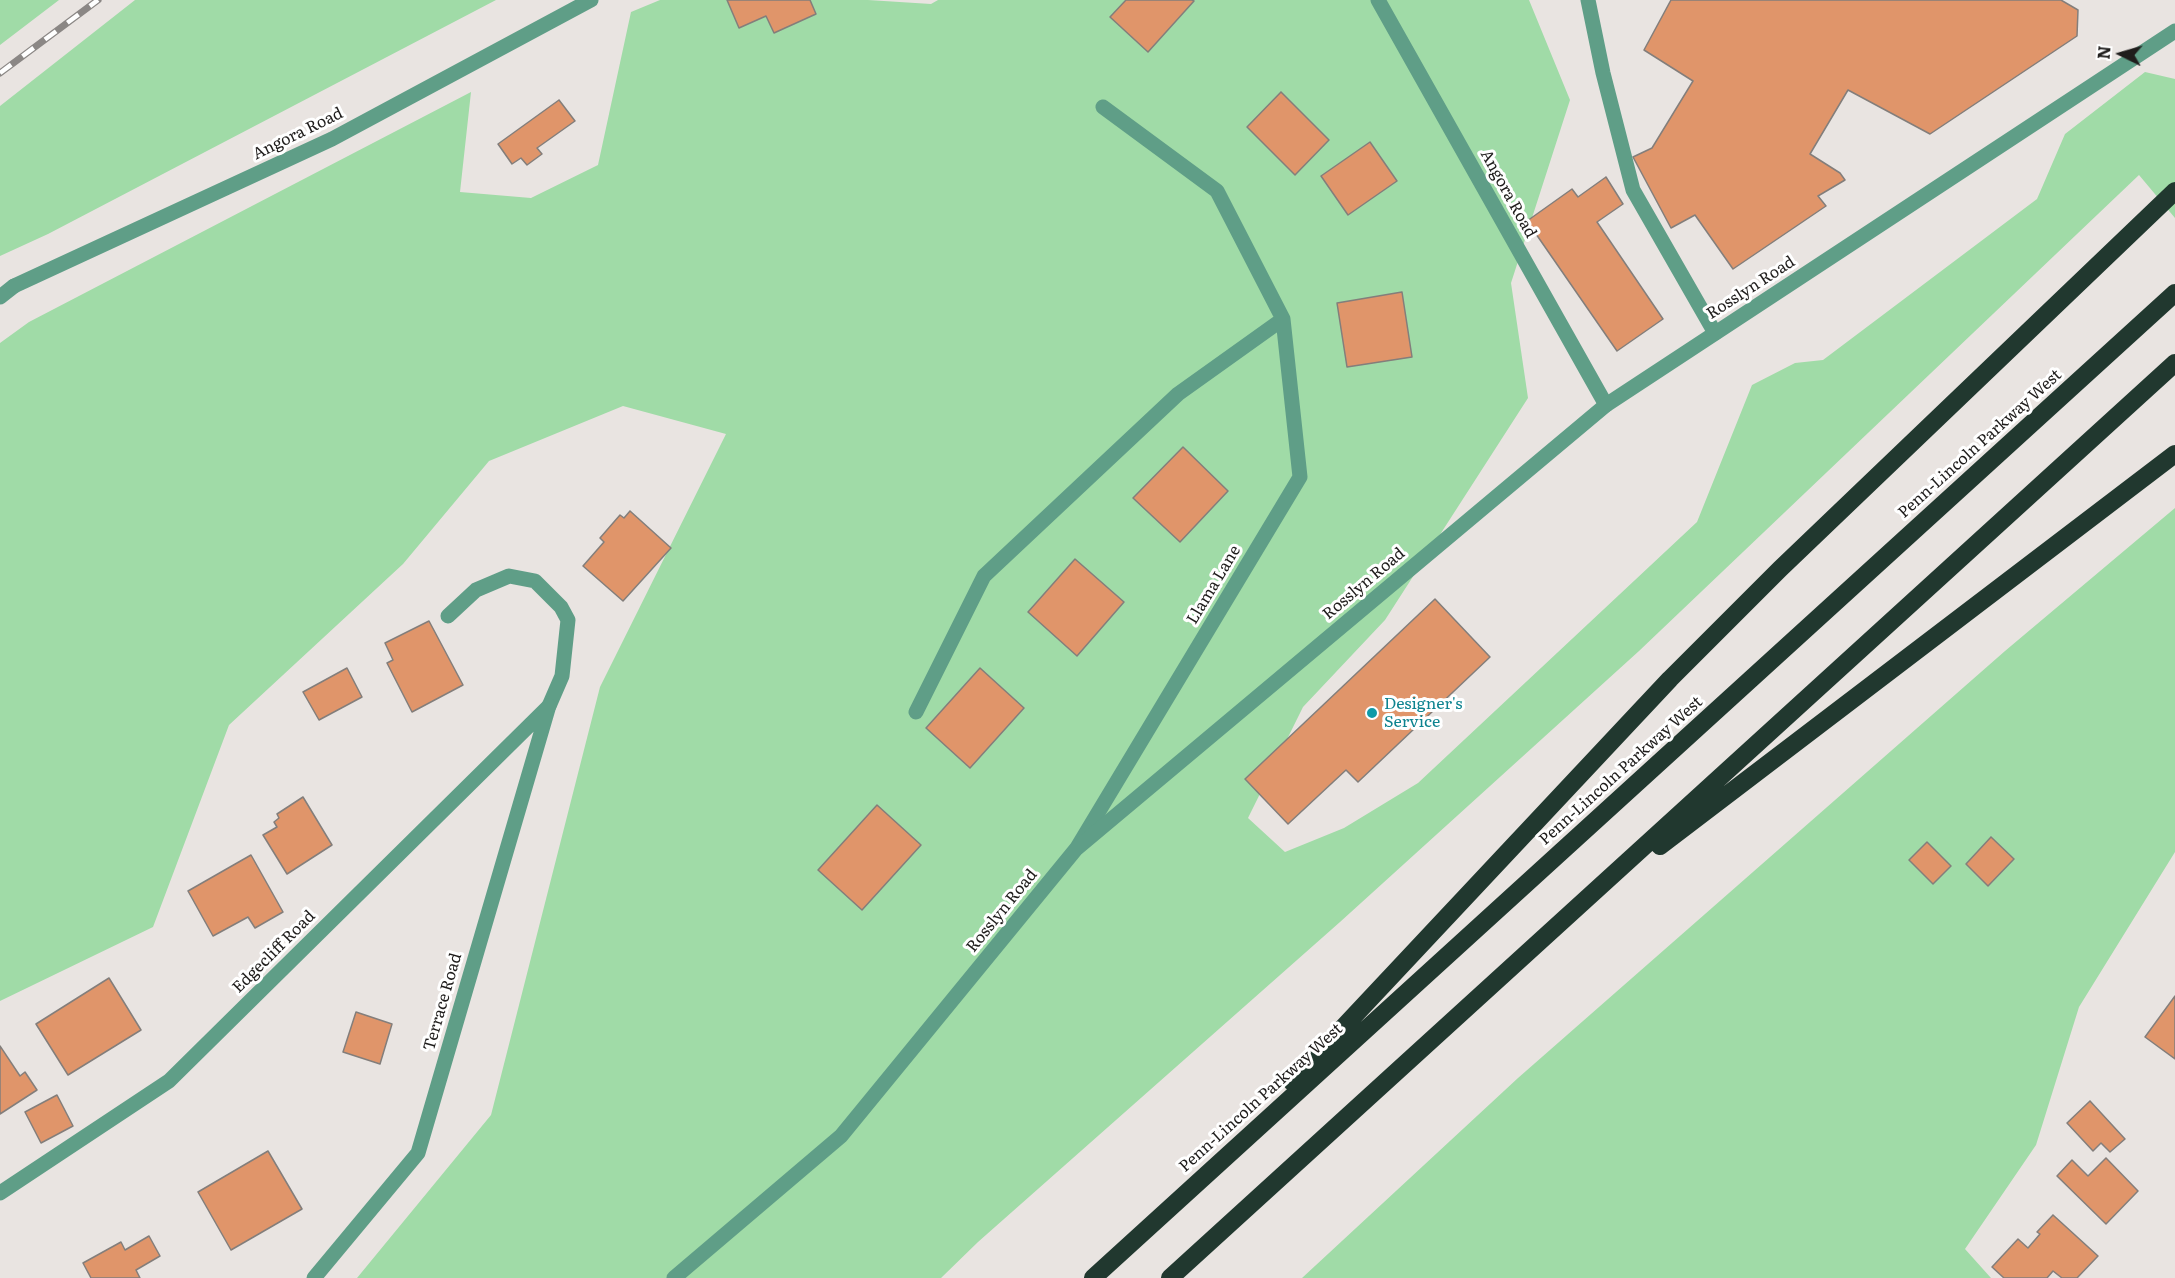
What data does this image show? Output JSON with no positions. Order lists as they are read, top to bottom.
{
  "streets": {
    "highway": ["Penn-Lincoln Parkway West"],
    "street": [
      "Angora Road",
      "Rosslyn Road",
      "Llama Lane",
      "Edgecliff Road",
      "Terrace Road"
    ]
  },
  "crossings": [
    ["Angora Road", "Rosslyn Road"],
    ["Rosslyn Road", "Llama Lane"],
    ["Edgecliff Road", "Terrace Road"]
  ],
  "places": ["Designer's Service"],
  "north": "left"
}
